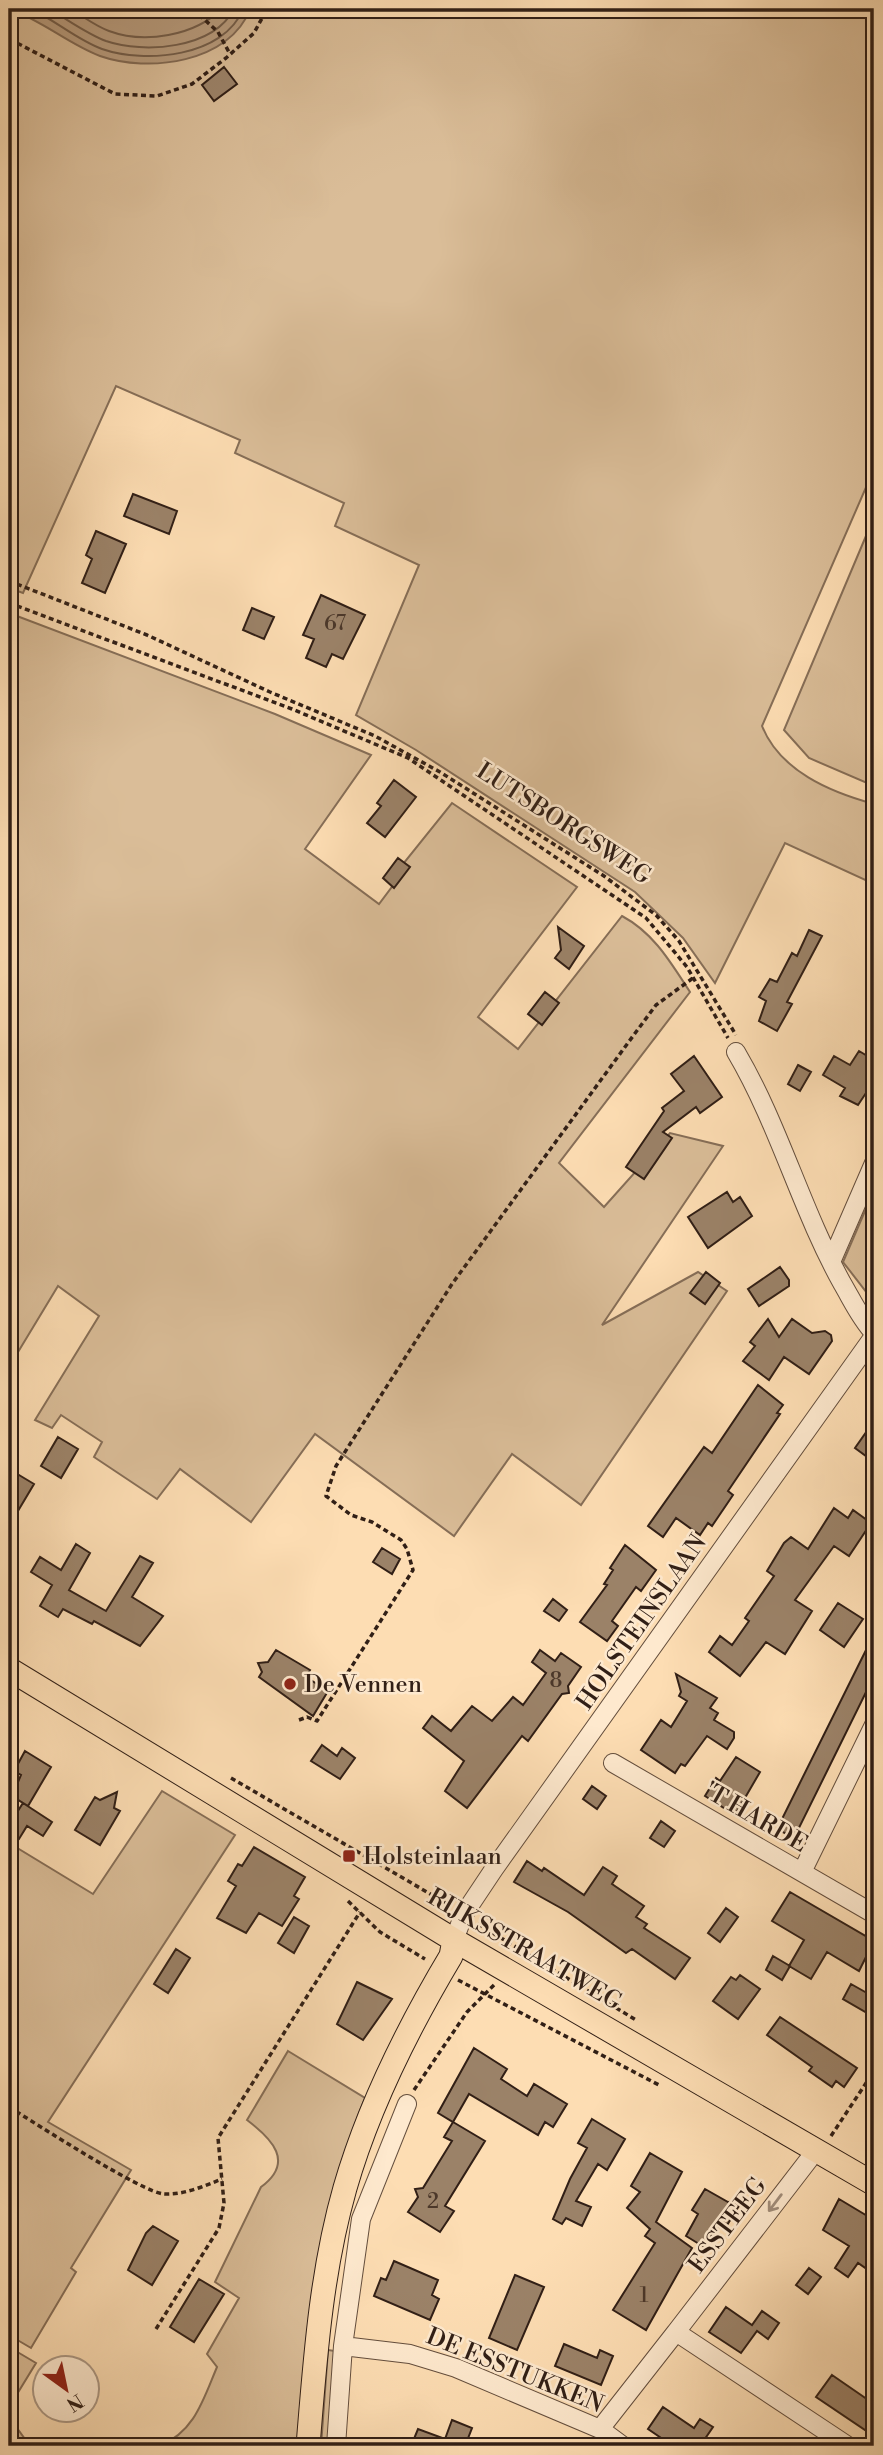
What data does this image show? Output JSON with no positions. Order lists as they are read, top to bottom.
{
  "streets": {
    "main road": ["RIJKSSTRAATWEG"],
    "street": [
      "HOLSTEINSLAAN",
      "'T HARDE",
      "ESSTEEG",
      "DE ESSTUKKEN"
    ],
    "path": ["LUTSBORGSWEG"]
  },
  "crossings": [
    ["HOLSTEINSLAAN", "RIJKSSTRAATWEG"],
    ["RIJKSSTRAATWEG", "ESSTEEG"],
    ["ESSTEEG", "DE ESSTUKKEN"]
  ],
  "one_way": ["ESSTEEG"],
  "places": {
    "other": ["De Vennen"],
    "transit": ["Holsteinlaan"]
  },
  "house_numbers": [
    "67",
    "8",
    "2",
    "1"
  ],
  "north": "bottom right"
}
